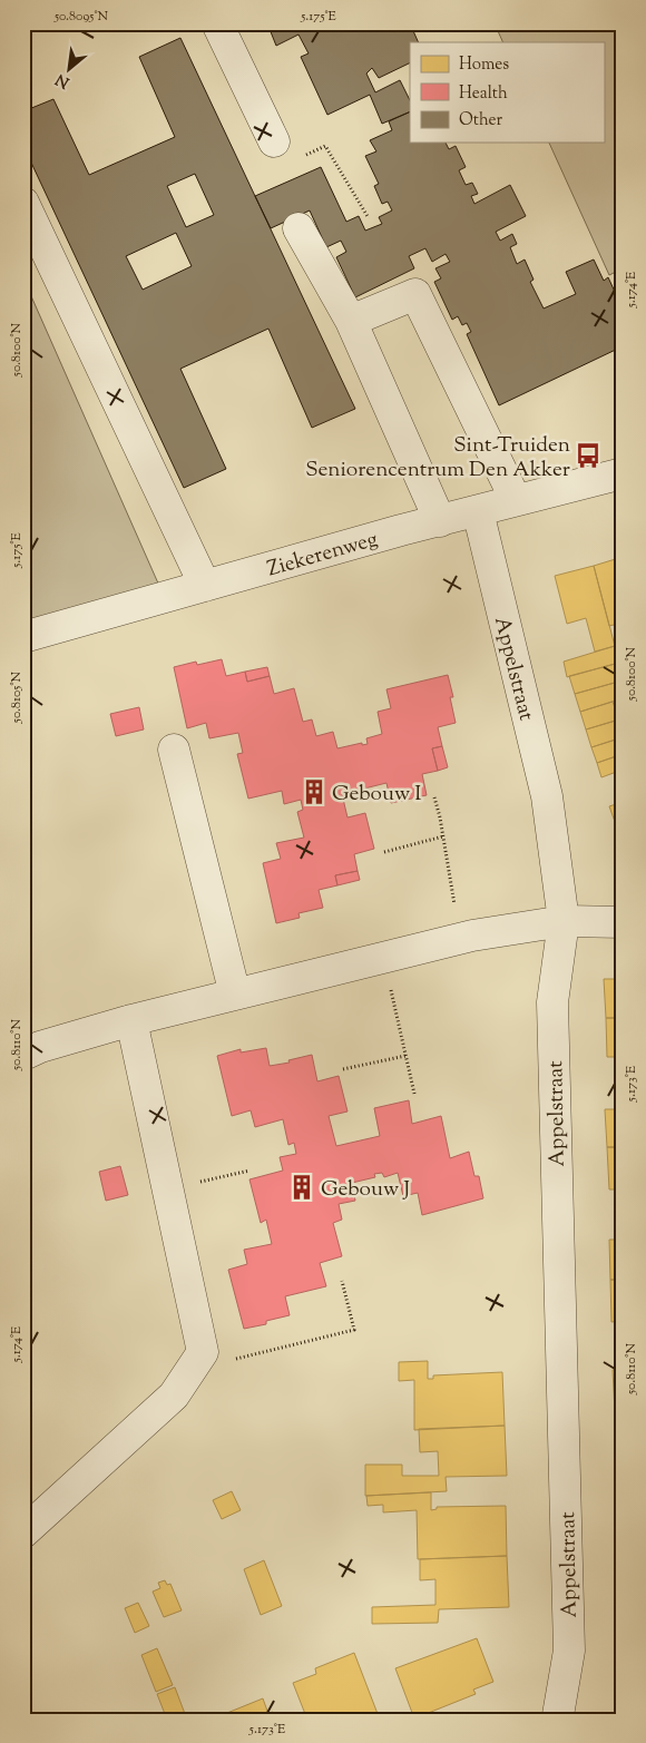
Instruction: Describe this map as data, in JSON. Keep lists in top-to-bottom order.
{
  "streets": {
    "street": ["Ziekerenweg", "Appelstraat"]
  },
  "crossings": [
    ["Ziekerenweg", "Appelstraat"]
  ],
  "places": {
    "bus stop": ["Sint-Truiden Seniorencentrum Den Akker"],
    "building": ["Gebouw I", "Gebouw J"]
  },
  "legend": ["Homes", "Health", "Other"],
  "north": "bottom left",
  "coordinates": [
    "50.8095°N",
    "5.175°E",
    "5.174°E",
    "50.8100°N",
    "50.8105°N",
    "50.8110°N",
    "5.173°E"
  ]
}
